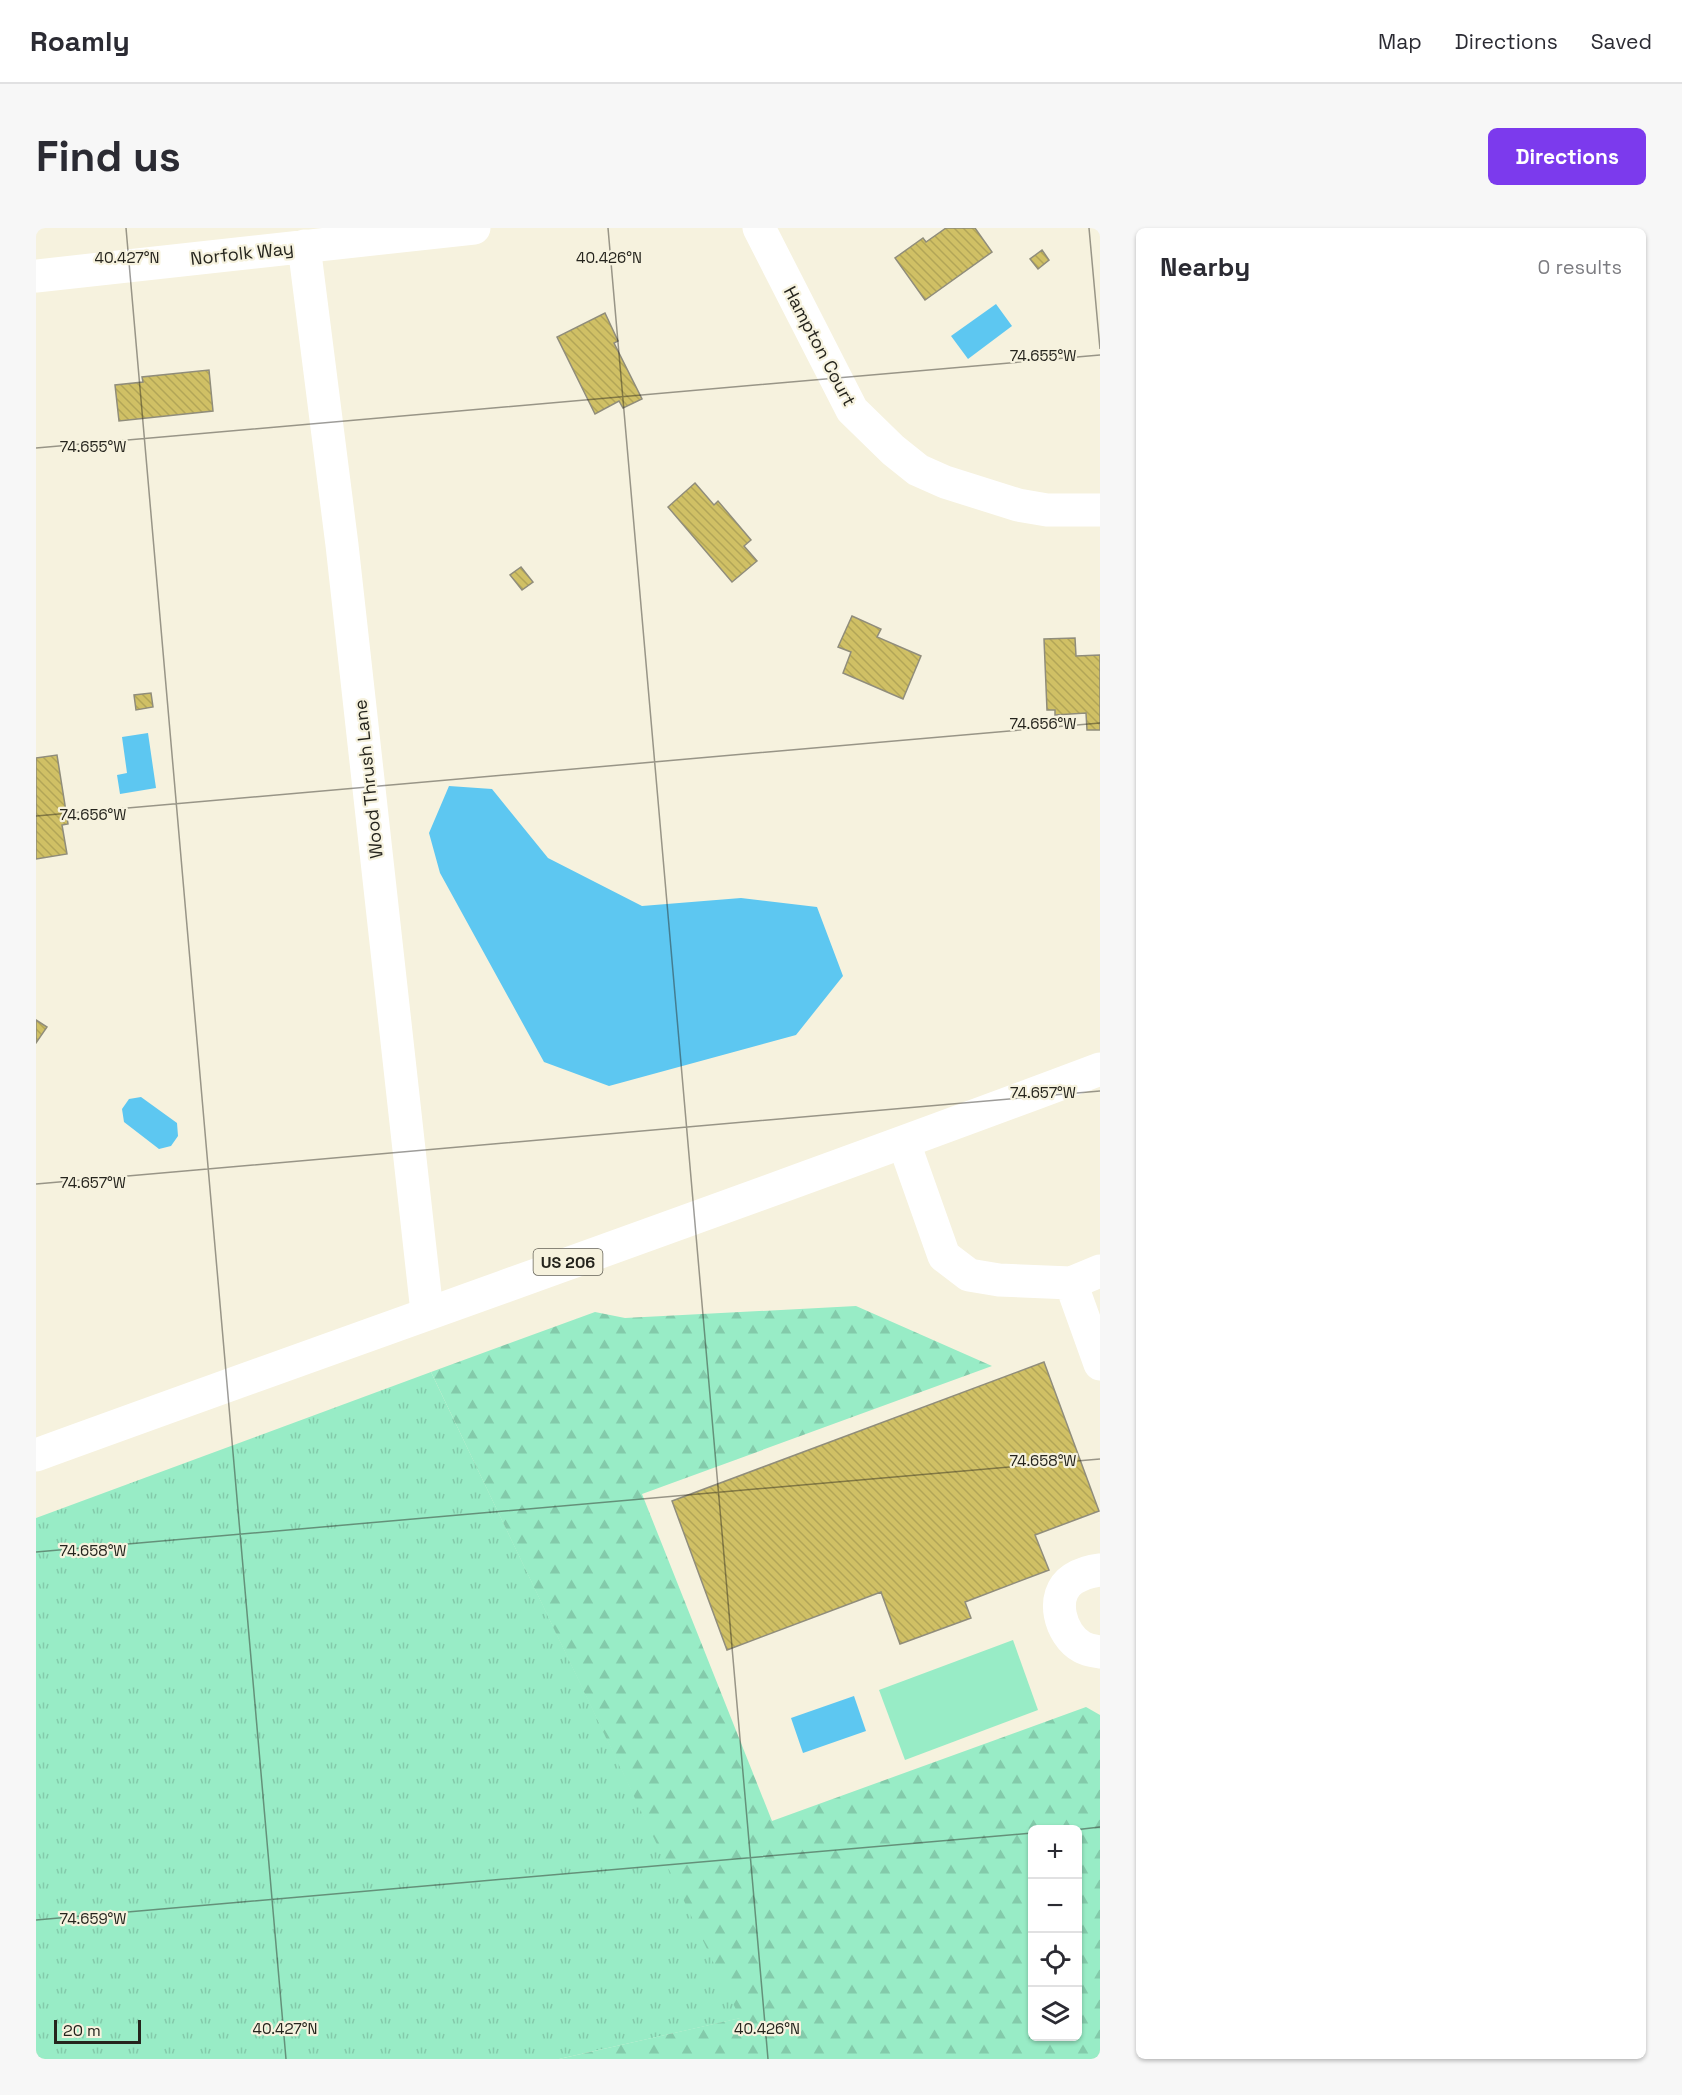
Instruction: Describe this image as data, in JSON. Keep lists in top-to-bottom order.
{
  "streets": {
    "main road": [
      "Norfolk Way",
      "Hampton Court",
      "Wood Thrush Lane",
      "US 206"
    ]
  },
  "crossings": [
    ["Norfolk Way", "Wood Thrush Lane"],
    ["Wood Thrush Lane", "US 206"]
  ],
  "scale_bar": "20 m",
  "page": {
    "header": "Roamly",
    "nav": ["Map", "Directions", "Saved"],
    "buttons": "Directions",
    "title": "Find us",
    "heading": ["Nearby", "0 results"],
    "map_buttons": ["+", "−"],
    "scale": "20 m"
  },
  "coordinates": [
    "40.427°N",
    "40.426°N",
    "74.655°W",
    "74.656°W",
    "74.657°W",
    "74.658°W",
    "74.659°W"
  ]
}
